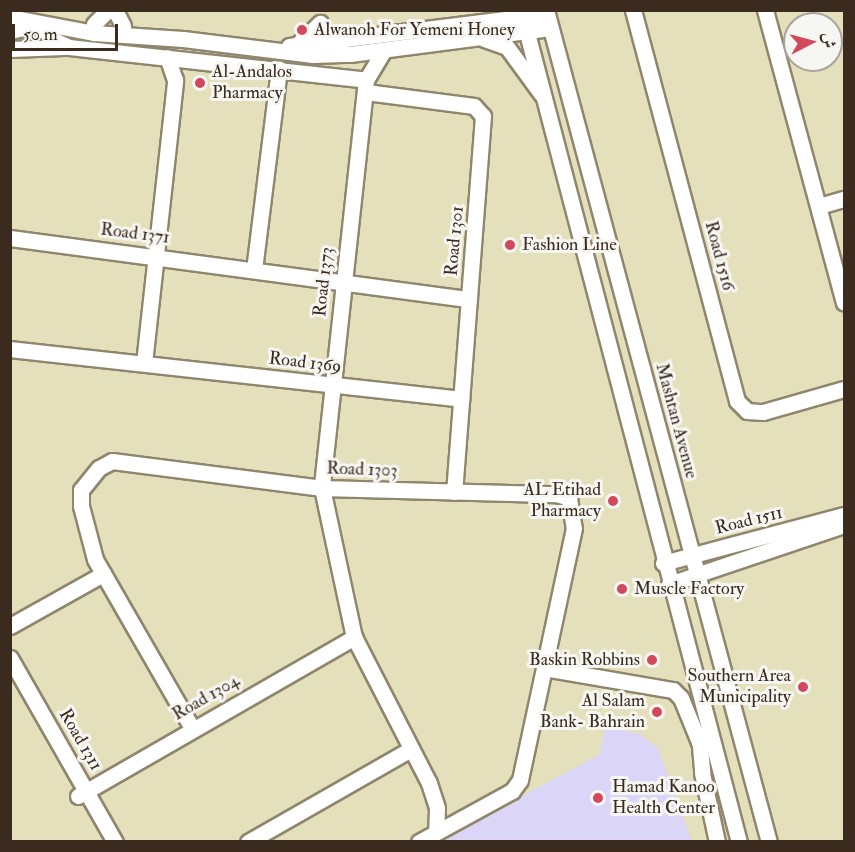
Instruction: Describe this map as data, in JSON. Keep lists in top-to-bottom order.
{
  "streets": {
    "street": [
      "Road 1371",
      "Road 1301",
      "Road 1516",
      "Road 1373",
      "Road 1369",
      "Mashtan Avenue",
      "Road 1303",
      "Road 1511",
      "Road 1304",
      "Road 1311"
    ]
  },
  "crossings": [
    ["Road 1371", "Road 1301"],
    ["Road 1371", "Road 1373"],
    ["Road 1301", "Road 1373"],
    ["Road 1301", "Road 1369"],
    ["Road 1301", "Road 1303"],
    ["Road 1373", "Road 1369"],
    ["Road 1373", "Road 1303"],
    ["Mashtan Avenue", "Road 1511"],
    ["Road 1303", "Road 1304"],
    ["Road 1304", "Road 1311"]
  ],
  "places": [
    "Alwanoh For Yemeni Honey",
    "Al-Andalos Pharmacy",
    "Fashion Line",
    "AL Etihad Pharmacy",
    "Muscle Factory",
    "Baskin Robbins",
    "Southern Area Municipality",
    "Al Salam Bank- Bahrain",
    "Hamad Kanoo Health Center"
  ],
  "scale_bar": "50 m",
  "north": "right"
}
